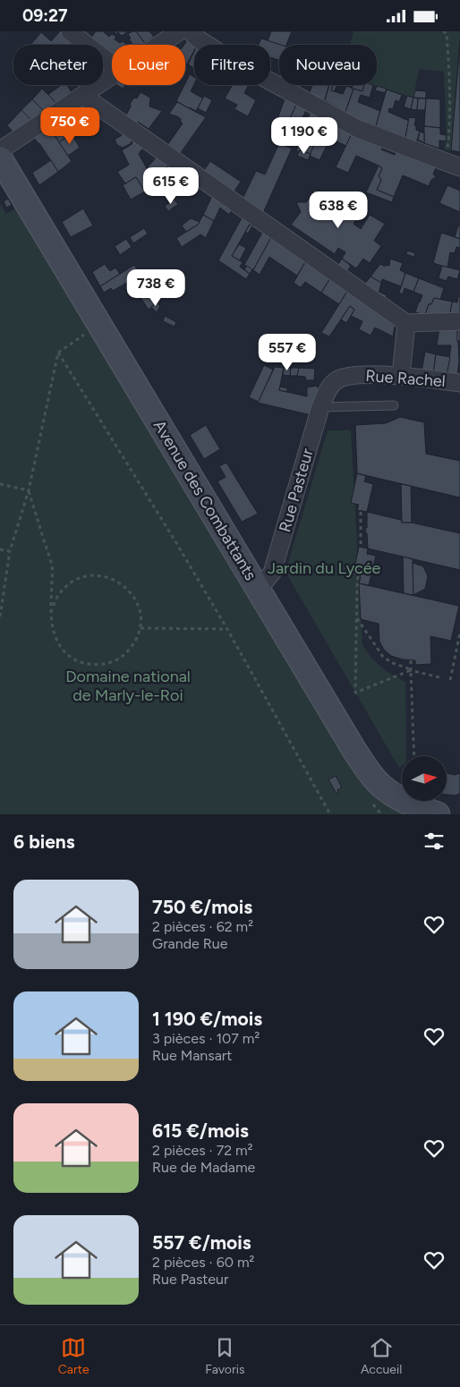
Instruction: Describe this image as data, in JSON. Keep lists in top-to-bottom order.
{
  "streets": {
    "main road": ["Avenue des Combattants"],
    "street": ["Rue Rachel", "Rue Pasteur"]
  },
  "crossings": [
    ["Rue Rachel", "Rue Pasteur"],
    ["Rue Pasteur", "Avenue des Combattants"]
  ],
  "parks": ["Jardin du Lycée", "Domaine national de Marly-le-Roi"],
  "north": "right",
  "page": {
    "status": "09:27",
    "chip": [
      "Acheter",
      "Louer",
      "Filtres",
      "Nouveau"
    ],
    "price": [
      "750 €",
      "1 190 €",
      "615 €",
      "638 €",
      "738 €",
      "557 €"
    ],
    "heading": "6 biens",
    "list": [
      {
        "name": "750 €/mois",
        "note": "2 pièces · 62 m² · Grande Rue"
      },
      {
        "name": "1 190 €/mois",
        "note": "3 pièces · 107 m² · Rue Mansart"
      },
      {
        "name": "615 €/mois",
        "note": "2 pièces · 72 m² · Rue de Madame"
      },
      {
        "name": "557 €/mois",
        "note": "2 pièces · 60 m² · Rue Pasteur"
      }
    ],
    "tabs": ["Carte", "Favoris", "Accueil"]
  }
}
